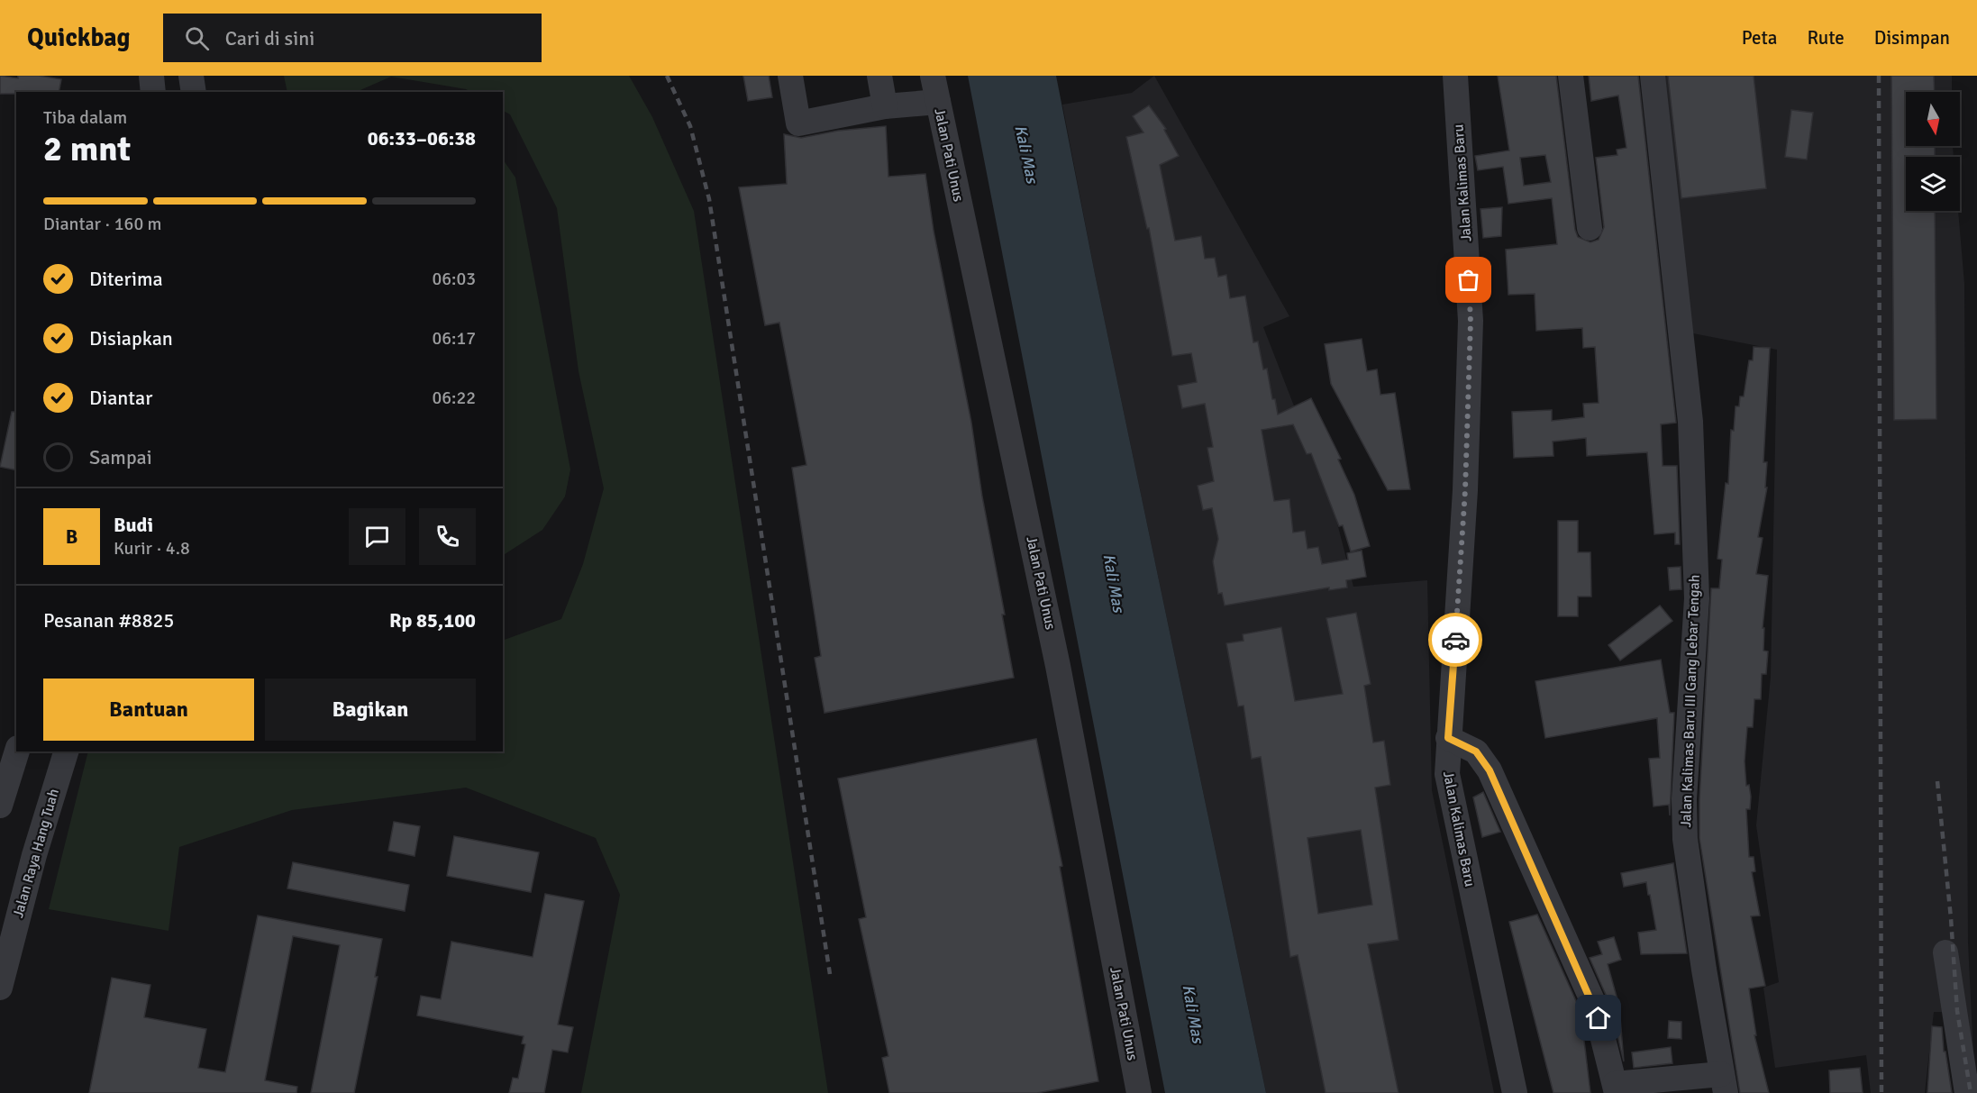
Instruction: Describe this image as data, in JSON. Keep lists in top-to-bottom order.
{
  "streets": {
    "street": [
      "Jalan Pati Unus",
      "Jalan Kalimas Baru",
      "Jalan Kalimas Baru III Gang Lebar Tengah",
      "Jalan Raya Hang Tuah"
    ]
  },
  "water": ["Kali Mas"],
  "north": "bottom",
  "page": {
    "header": "Quickbag",
    "search": "Cari di sini",
    "nav": ["Peta", "Rute", "Disimpan"],
    "heading": ["2 mnt", "Tiba dalam", "06:33–06:38"],
    "panel": [
      "Budi",
      "Kurir · 4.8",
      "Pesanan #8825",
      "Rp 85,100"
    ],
    "bar": "Diantar · 160 m",
    "list": [
      ["Diterima", "06:03"],
      ["Disiapkan", "06:17"],
      ["Diantar", "06:22"],
      "Sampai"
    ],
    "round": "B",
    "buttons": ["Bantuan", "Bagikan"]
  }
}
